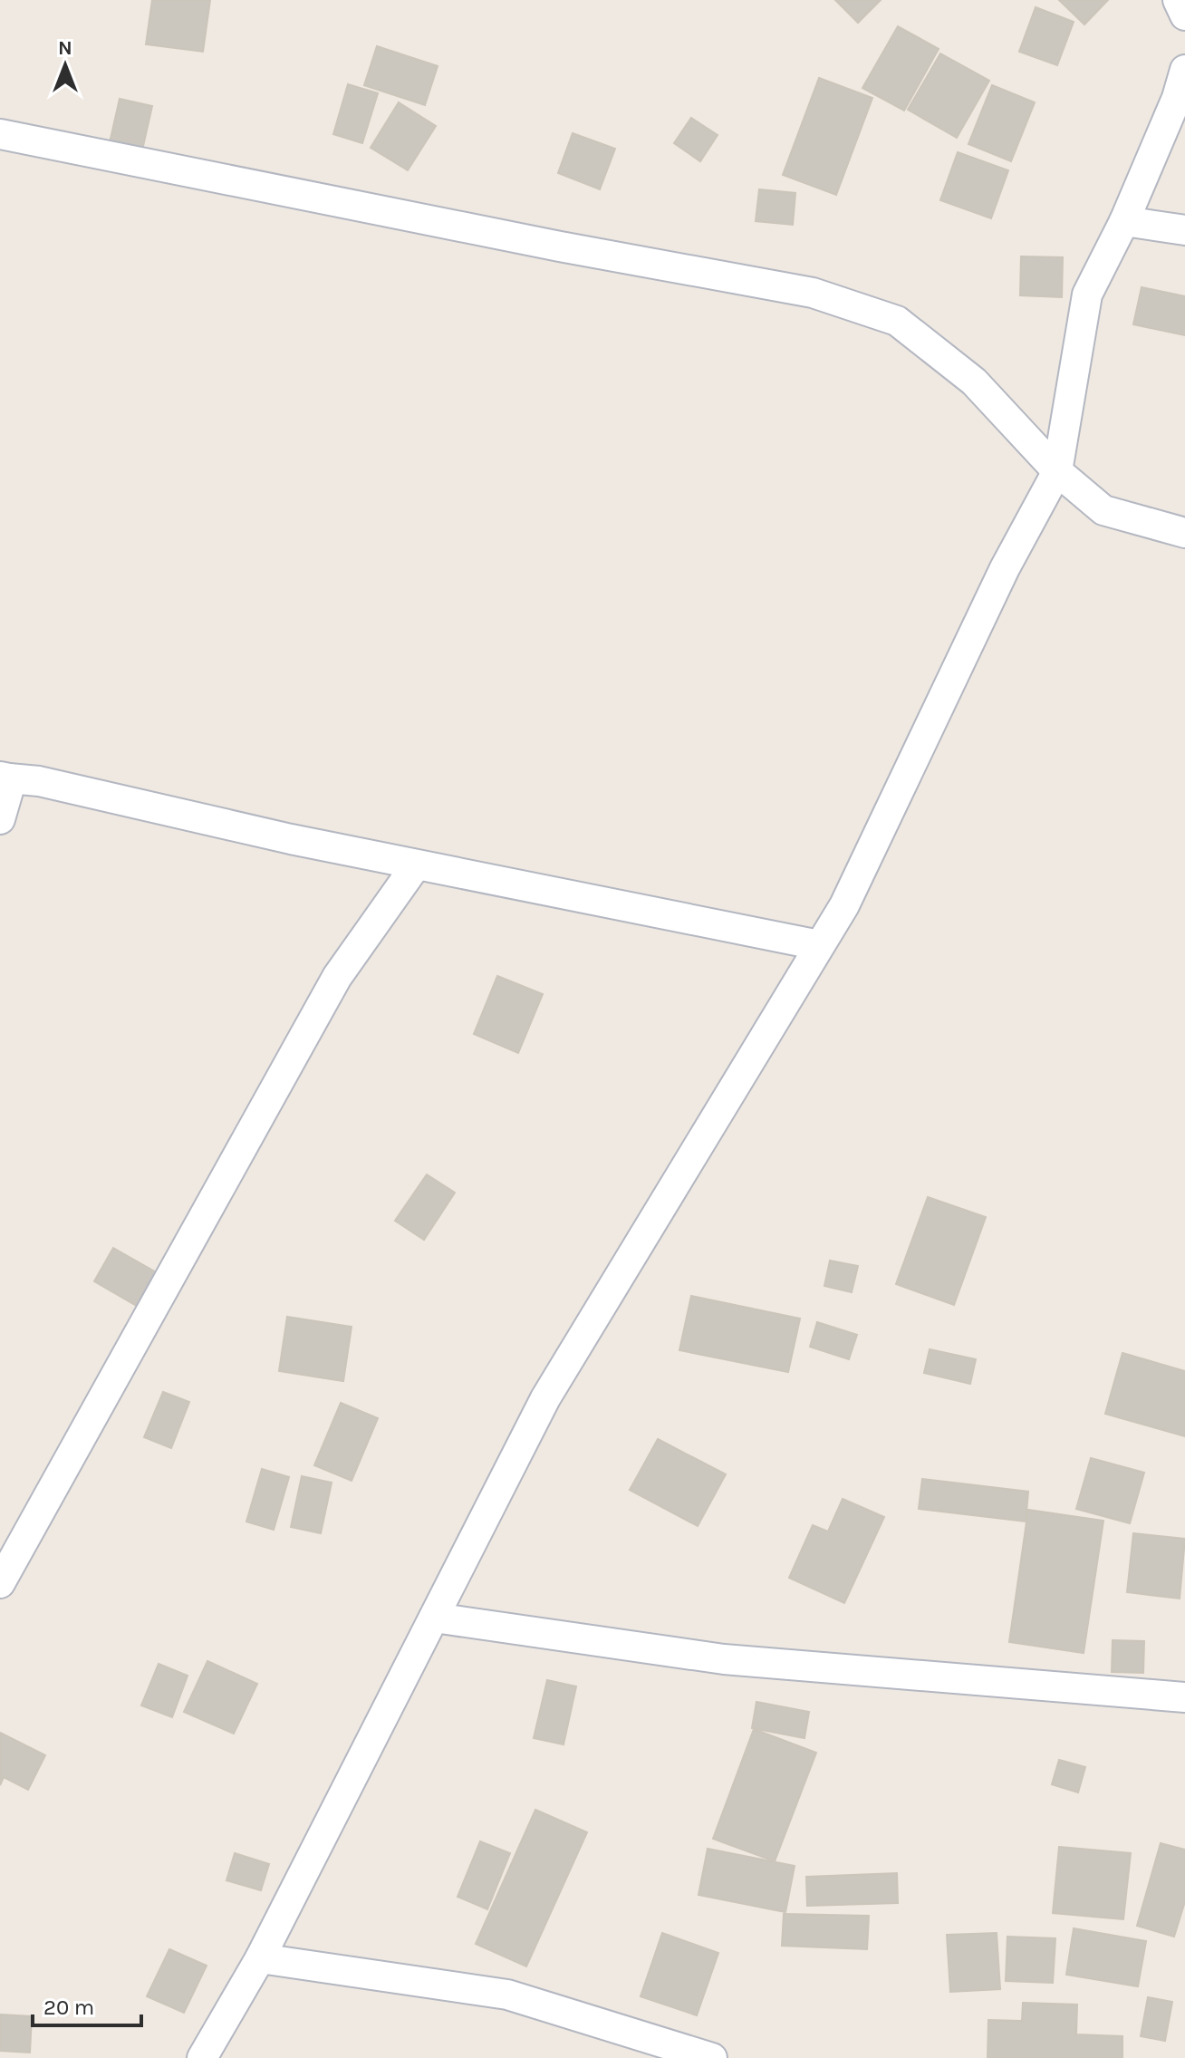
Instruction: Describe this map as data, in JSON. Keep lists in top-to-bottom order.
{
  "scale_bar": "20 m",
  "north": "top"
}
